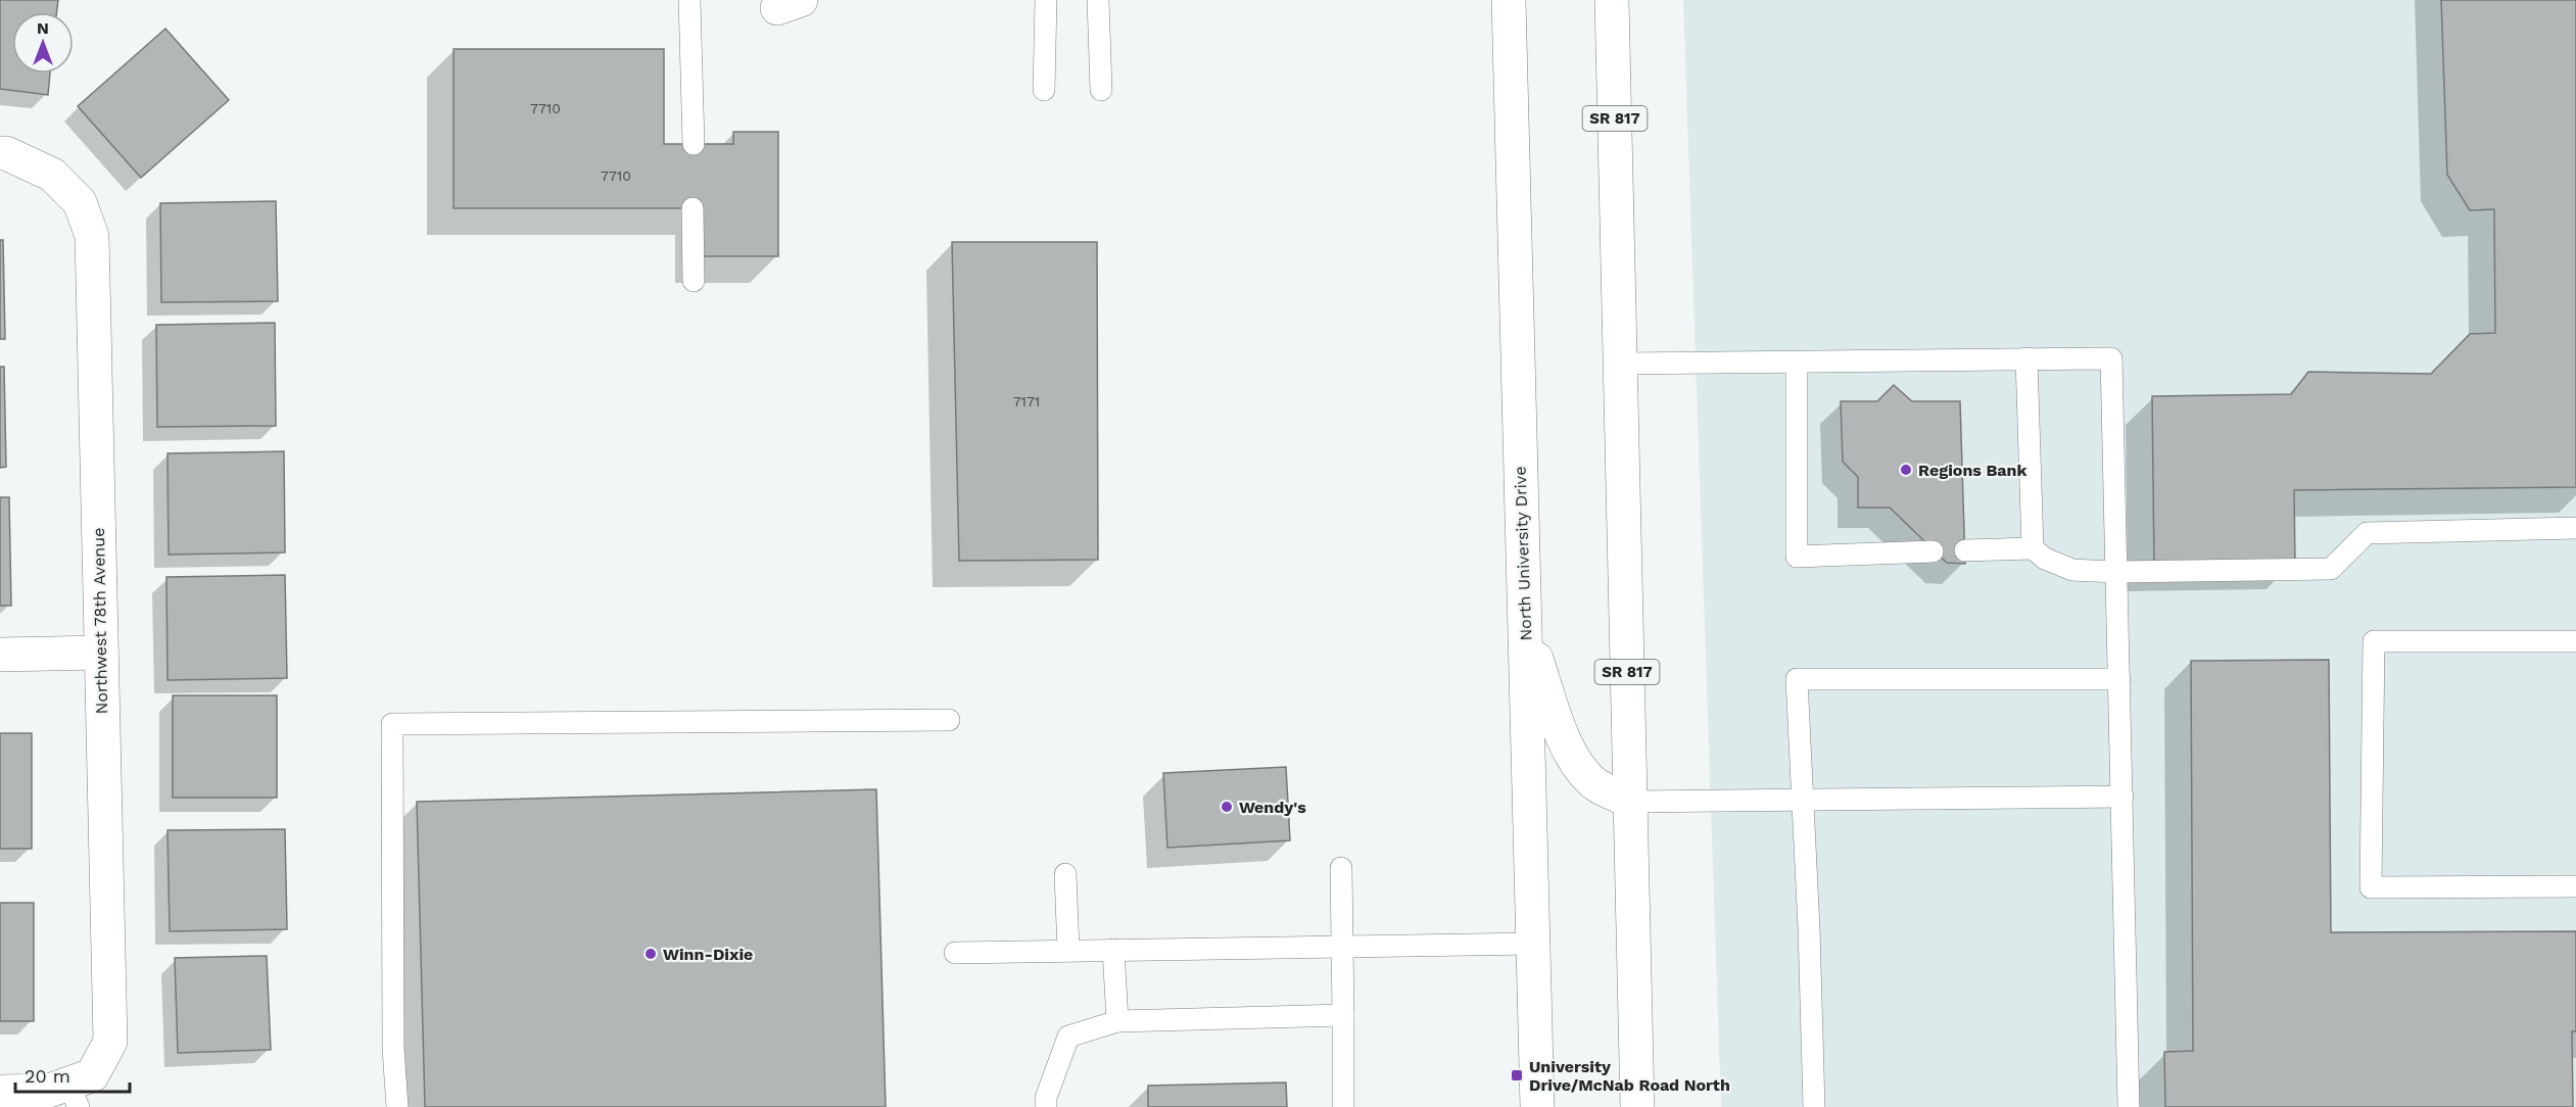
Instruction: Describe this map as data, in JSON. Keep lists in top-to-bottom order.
{
  "streets": {
    "main road": ["SR 817", "North University Drive", "Northwest 78th Avenue"]
  },
  "places": {
    "other": ["Regions Bank", "Wendy's", "Winn-Dixie"],
    "transit": ["University Drive/McNab Road North"]
  },
  "house_numbers": ["7710", "7710", "7171"],
  "scale_bar": "20 m",
  "north": "top"
}
